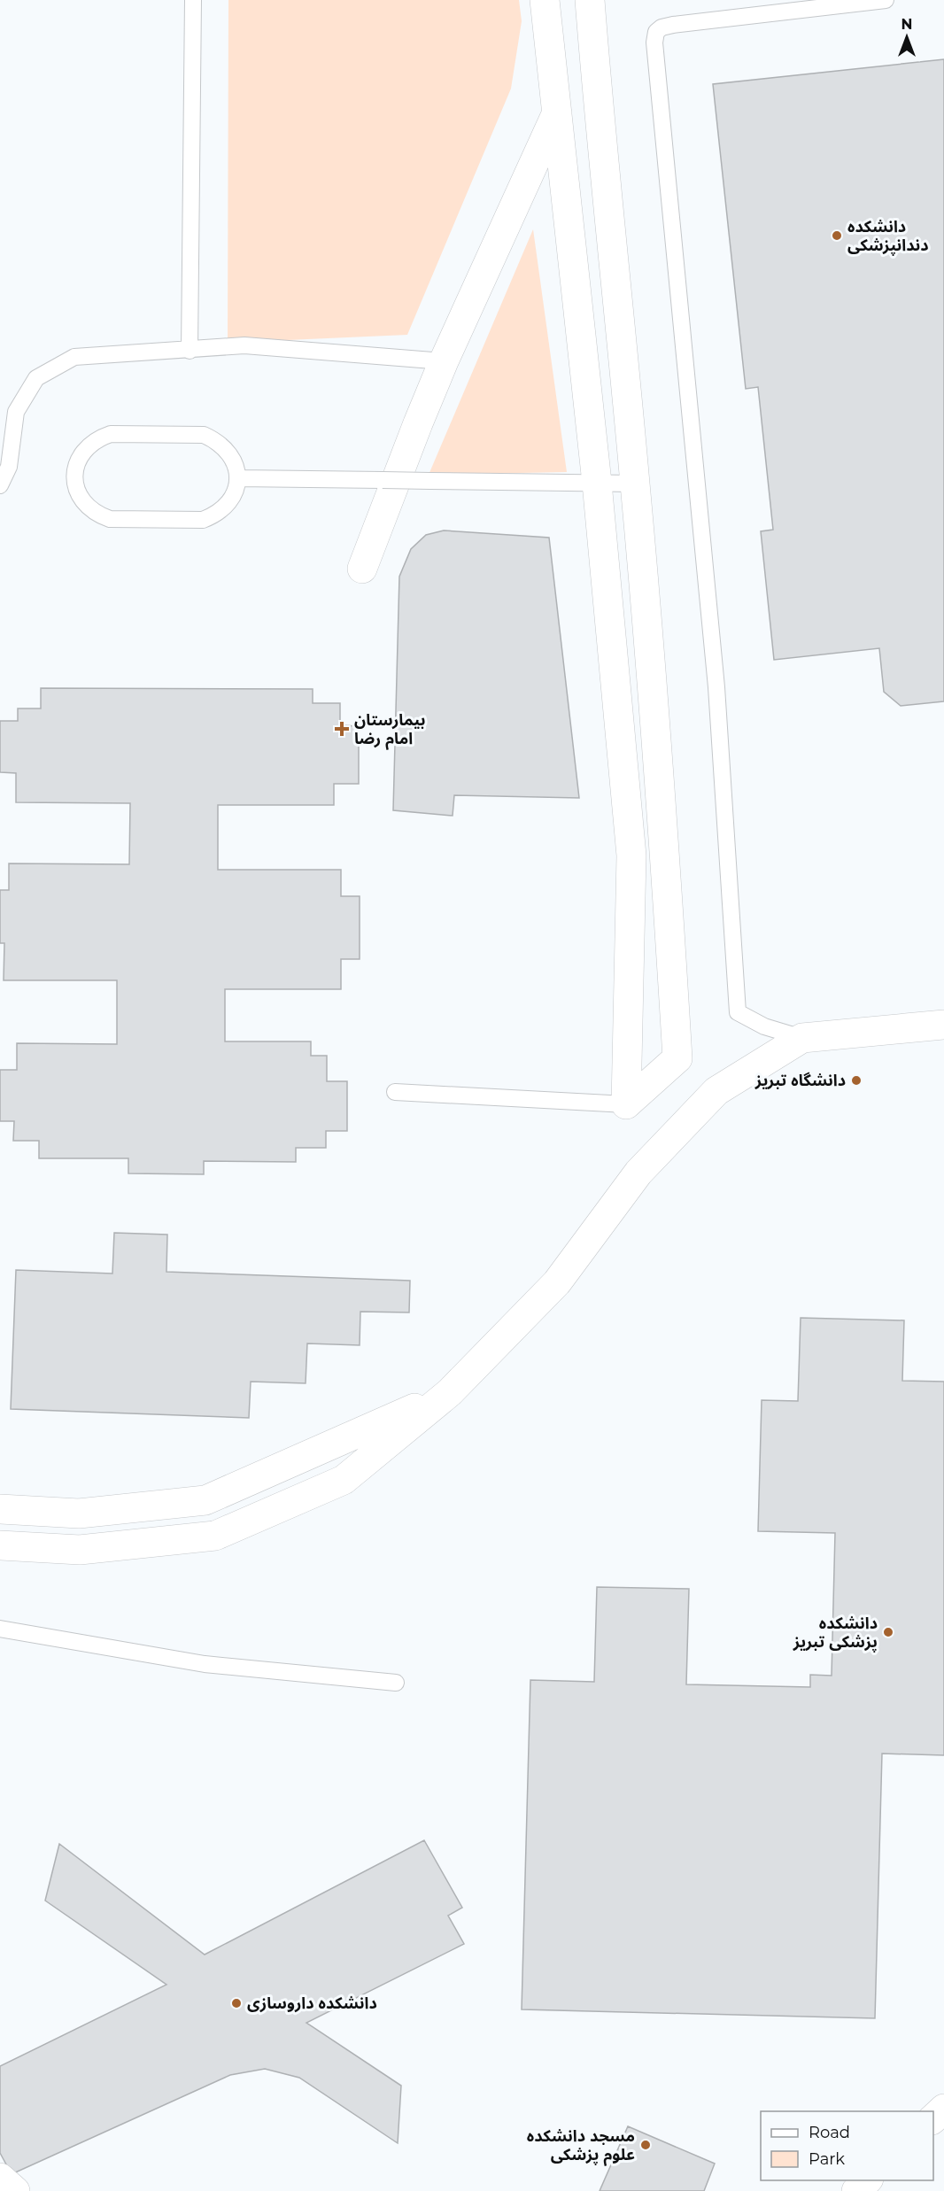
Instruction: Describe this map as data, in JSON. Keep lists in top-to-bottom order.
{
  "places": {
    "other": [
      "دانشکده دندانپزشکی",
      "دانشگاه تبریز",
      "دانشکده پزشکی تبریز",
      "دانشکده داروسازی",
      "مسجد دانشکده علوم پزشکی"
    ],
    "health": ["بیمارستان امام رضا"]
  },
  "legend": ["Road", "Park"],
  "north": "top"
}
